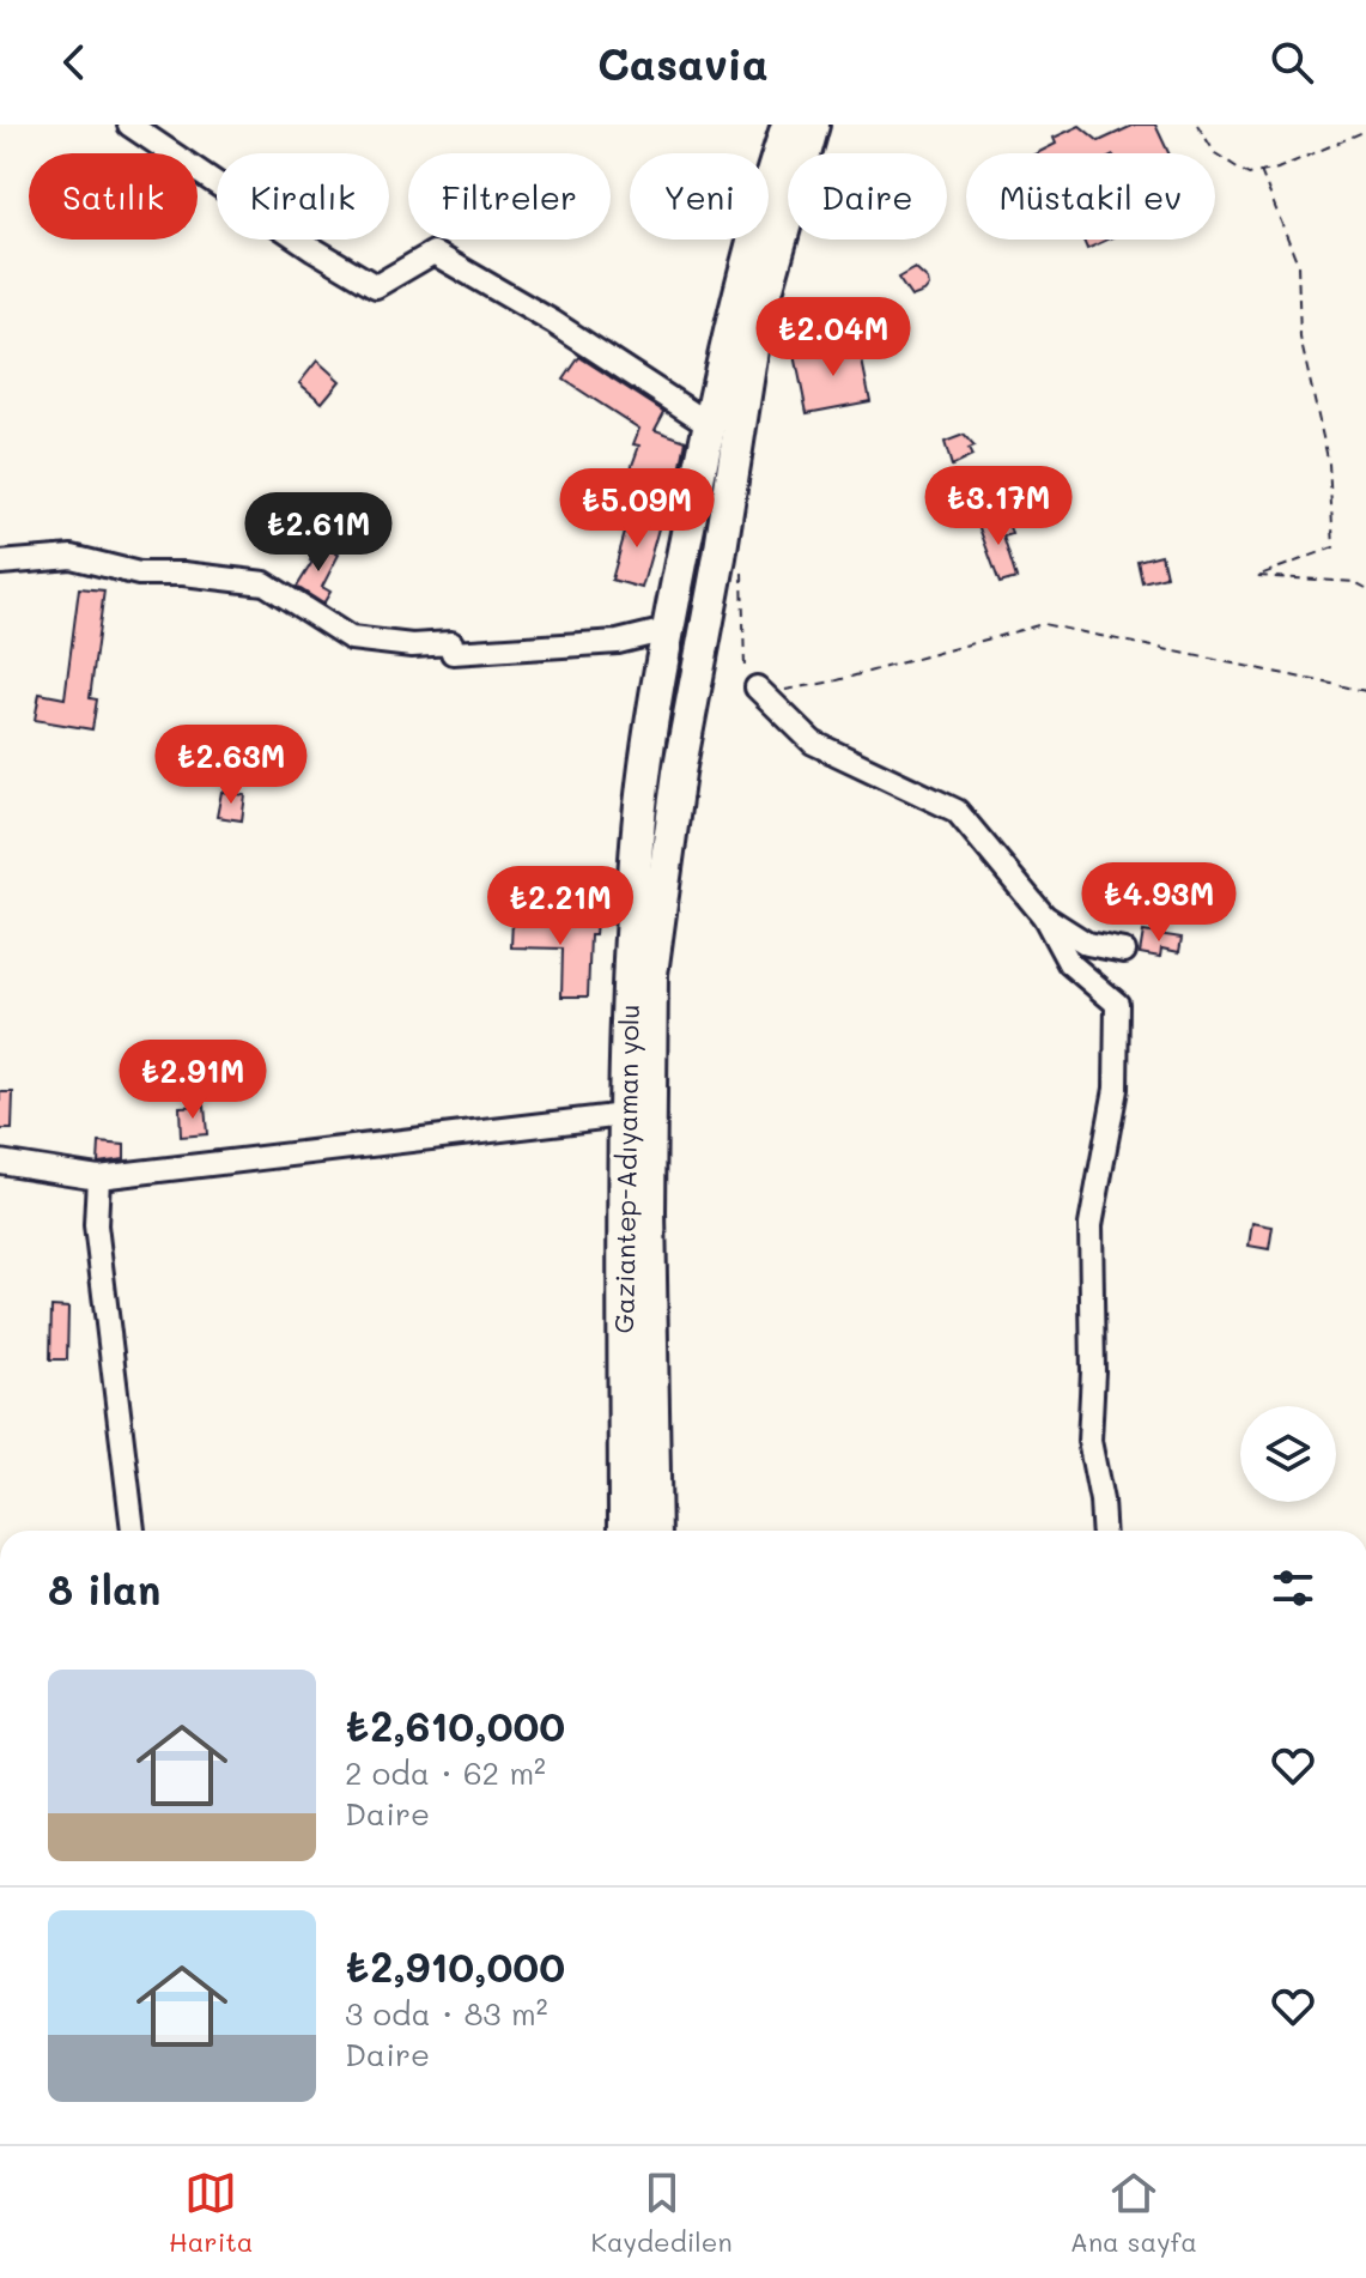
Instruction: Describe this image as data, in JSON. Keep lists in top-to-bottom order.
{
  "streets": {
    "highway": ["Gaziantep-Adıyaman yolu"]
  },
  "page": {
    "header": "Casavia",
    "chip": [
      "Satılık",
      "Kiralık",
      "Filtreler",
      "Yeni",
      "Daire",
      "Müstakil ev"
    ],
    "price": [
      "₺2.04M",
      "₺3.17M",
      "₺5.09M",
      "₺2.61M",
      "₺2.63M",
      "₺4.93M",
      "₺2.21M",
      "₺2.91M"
    ],
    "heading": "8 ilan",
    "list": [
      {
        "name": "₺2,610,000",
        "note": "2 oda · 62 m² · Daire"
      },
      {
        "name": "₺2,910,000",
        "note": "3 oda · 83 m² · Daire"
      }
    ],
    "tabs": ["Harita", "Kaydedilen", "Ana sayfa"]
  }
}
